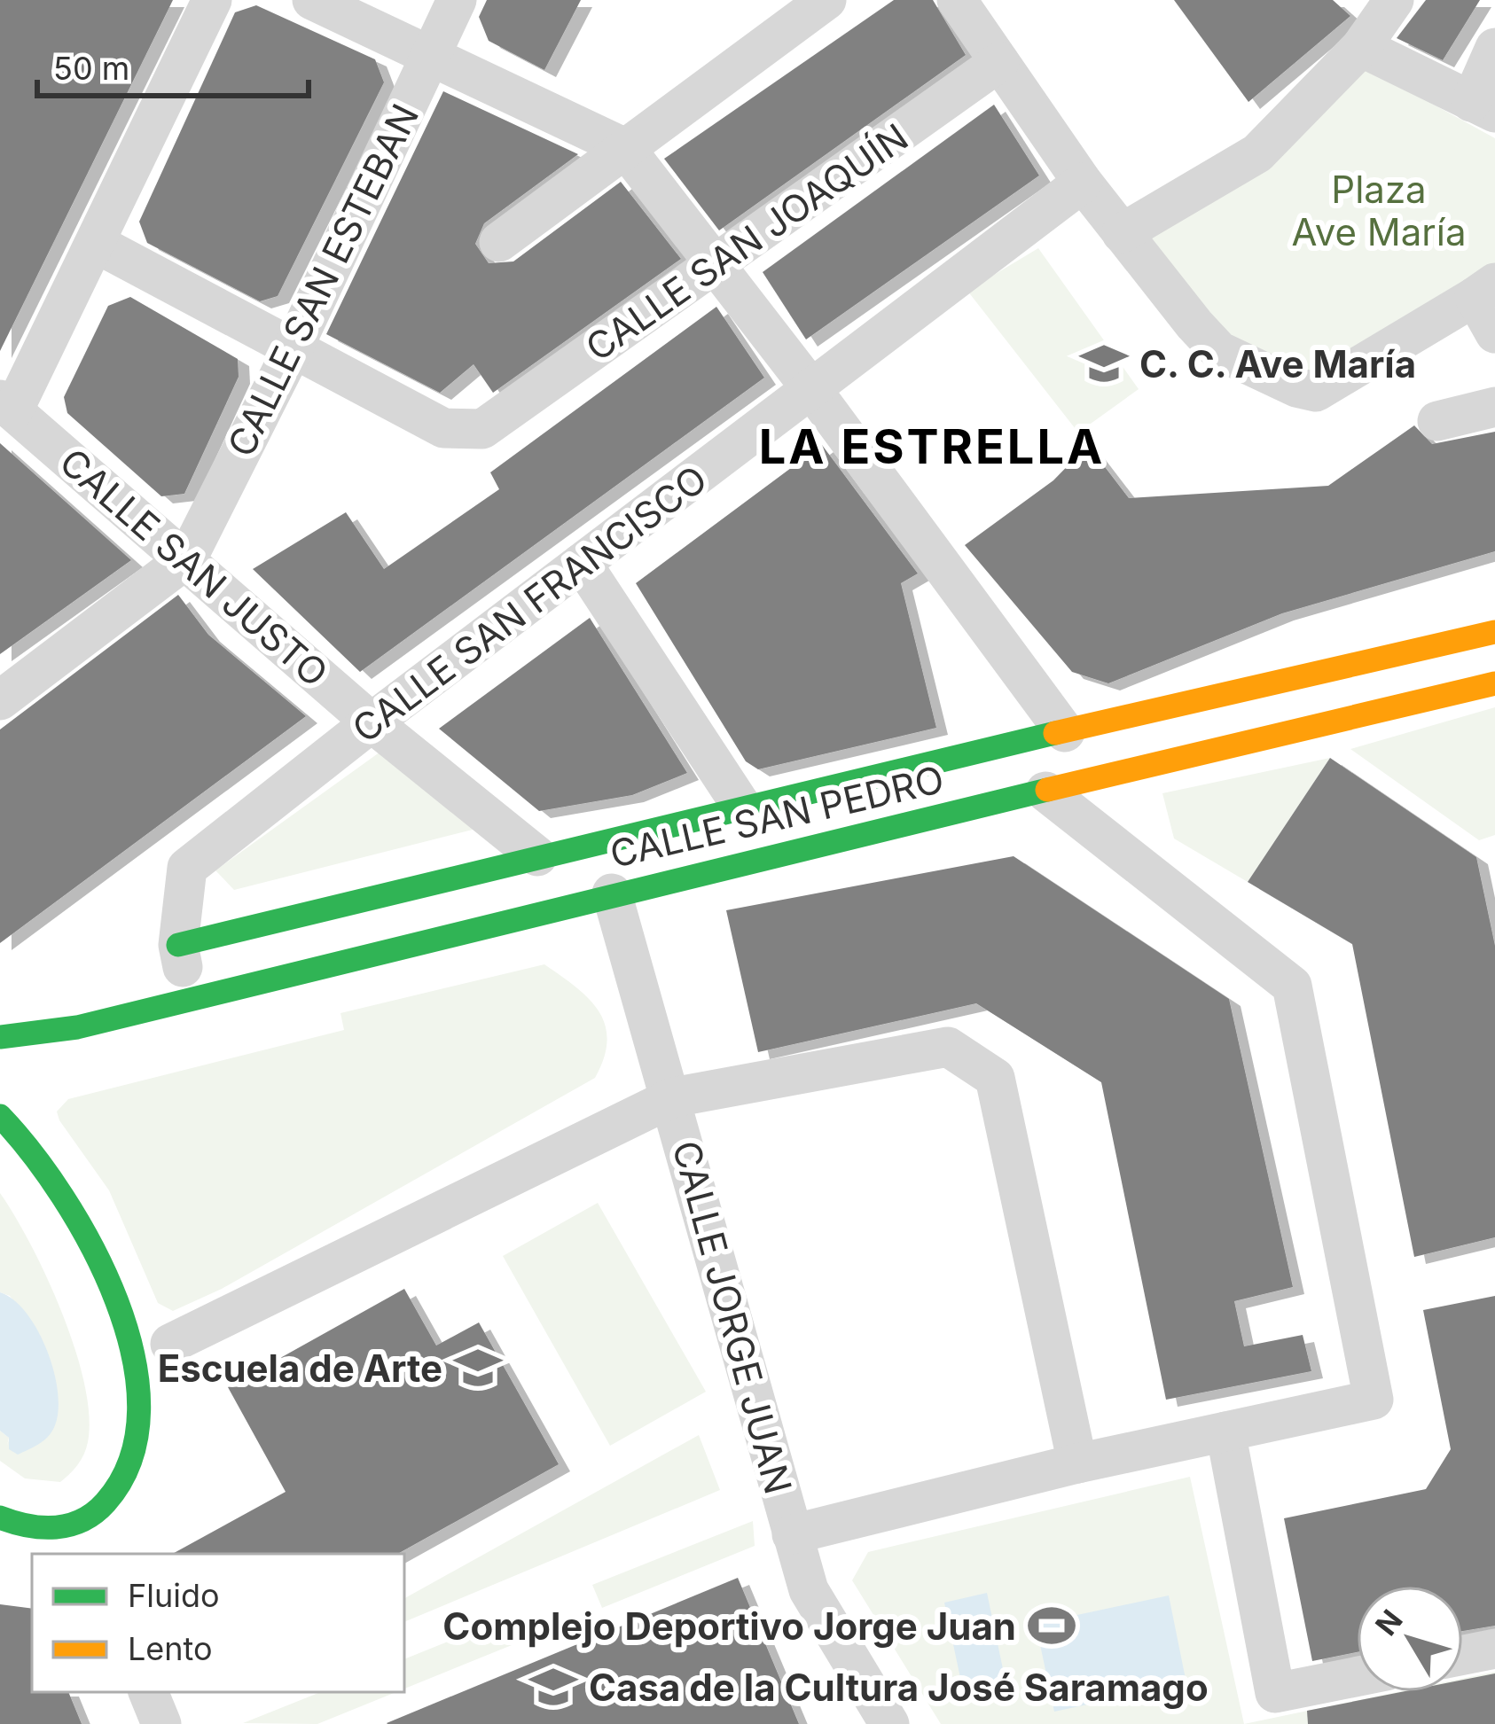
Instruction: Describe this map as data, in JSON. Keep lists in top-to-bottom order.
{
  "streets": {
    "main road": ["CALLE SAN PEDRO"],
    "street": [
      "CALLE SAN JOAQUÍN",
      "CALLE SAN ESTEBAN",
      "CALLE SAN JUSTO",
      "CALLE SAN FRANCISCO",
      "CALLE JORGE JUAN"
    ]
  },
  "crossings": [
    ["CALLE SAN JOAQUÍN", "CALLE SAN ESTEBAN"],
    ["CALLE SAN ESTEBAN", "CALLE SAN JUSTO"],
    ["CALLE SAN JUSTO", "CALLE SAN FRANCISCO"],
    ["CALLE SAN JUSTO", "CALLE SAN PEDRO"],
    ["CALLE SAN FRANCISCO", "CALLE SAN PEDRO"],
    ["CALLE SAN PEDRO", "CALLE JORGE JUAN"]
  ],
  "districts": ["LA ESTRELLA"],
  "parks": ["Plaza Ave María"],
  "places": {
    "school or university": ["C. C. Ave María", "Escuela de Arte", "Casa de la Cultura José Saramago"],
    "sports": ["Complejo Deportivo Jorge Juan"]
  },
  "legend": ["Fluido", "Lento"],
  "scale_bar": "50 m",
  "north": "top left"
}
